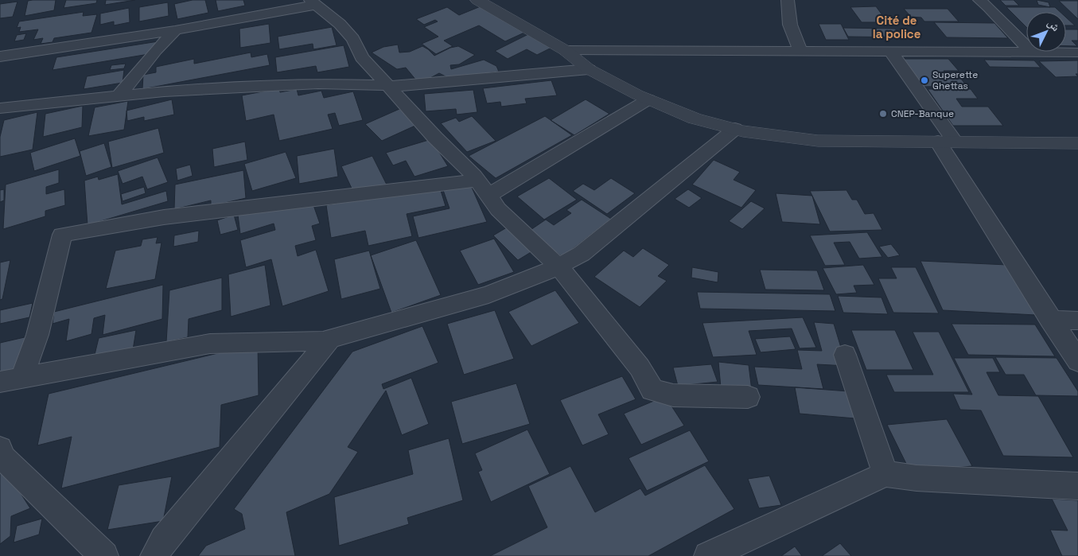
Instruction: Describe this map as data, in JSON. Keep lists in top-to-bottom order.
{
  "districts": ["Cité de la police"],
  "places": ["Superette Ghettas", "CNEP-Banque"],
  "north": "top right"
}
